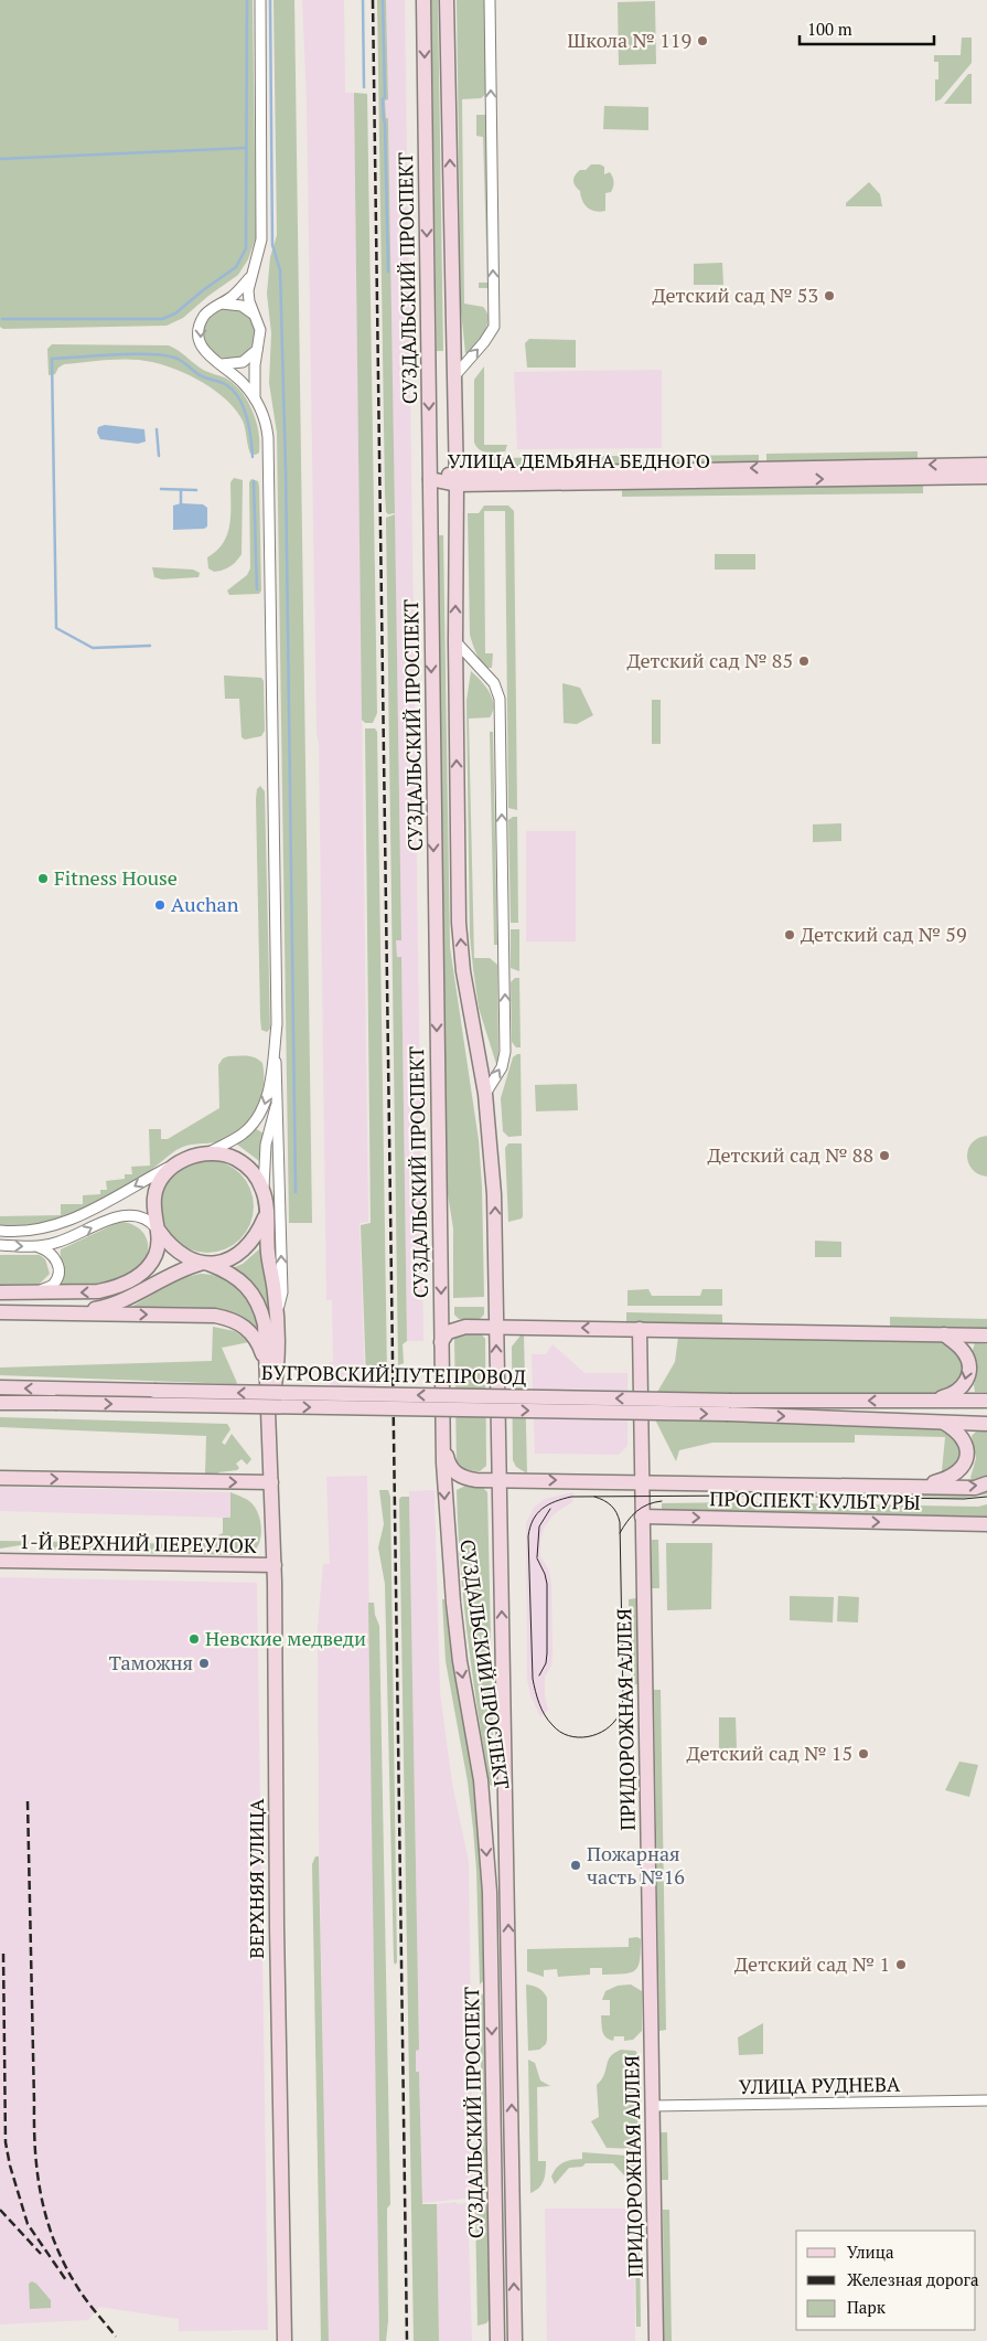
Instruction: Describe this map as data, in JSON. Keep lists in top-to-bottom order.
{
  "streets": {
    "main road": [
      "СУЗДАЛЬСКИЙ ПРОСПЕКТ",
      "УЛИЦА ДЕМЬЯНА БЕДНОГО",
      "БУГРОВСКИЙ ПУТЕПРОВОД",
      "ПРОСПЕКТ КУЛЬТУРЫ",
      "1-Й ВЕРХНИЙ ПЕРЕУЛОК",
      "ПРИДОРОЖНАЯ АЛЛЕЯ",
      "ВЕРХНЯЯ УЛИЦА"
    ],
    "street": ["УЛИЦА РУДНЕВА"]
  },
  "crossings": [
    ["СУЗДАЛЬСКИЙ ПРОСПЕКТ", "УЛИЦА ДЕМЬЯНА БЕДНОГО"],
    ["ПРОСПЕКТ КУЛЬТУРЫ", "ПРИДОРОЖНАЯ АЛЛЕЯ"],
    ["1-Й ВЕРХНИЙ ПЕРЕУЛОК", "ВЕРХНЯЯ УЛИЦА"],
    ["ПРИДОРОЖНАЯ АЛЛЕЯ", "УЛИЦА РУДНЕВА"]
  ],
  "places": [
    "Школа № 119",
    "Детский сад № 53",
    "Детский сад № 85",
    "Fitness House",
    "Auchan",
    "Детский сад № 59",
    "Детский сад № 88",
    "Невские медведи",
    "Таможня",
    "Детский сад № 15",
    "Пожарная часть №16",
    "Детский сад № 1"
  ],
  "legend": ["Улица", "Железная дорога", "Парк"],
  "scale_bar": "100 m"
}
